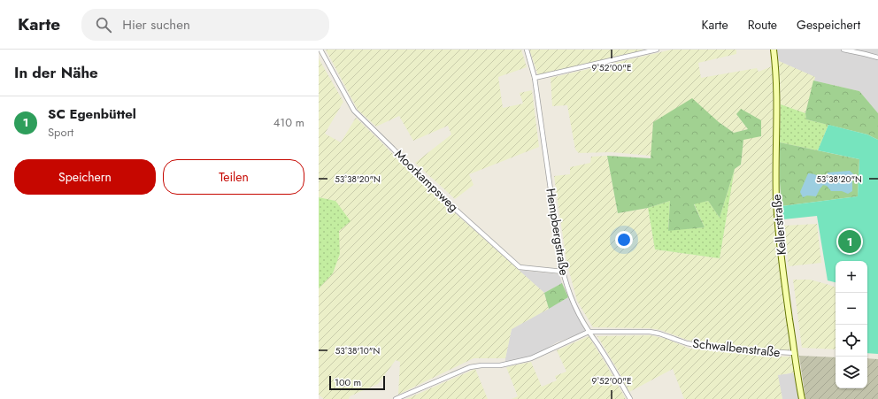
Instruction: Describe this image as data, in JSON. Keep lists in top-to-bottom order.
{
  "streets": {
    "main road": ["Kellerstraße"],
    "street": ["Moorkampsweg", "Hempbergstraße", "Schwalbenstraße"]
  },
  "crossings": [
    ["Moorkampsweg", "Hempbergstraße"],
    ["Kellerstraße", "Schwalbenstraße"],
    ["Hempbergstraße", "Schwalbenstraße"]
  ],
  "scale_bar": "100 m",
  "page": {
    "header": "Karte",
    "search": "Hier suchen",
    "nav": ["Karte", "Route", "Gespeichert"],
    "heading": "In der Nähe",
    "list": [
      {
        "mark": "1",
        "name": "SC Egenbüttel",
        "note": "Sport",
        "value": "410 m"
      }
    ],
    "buttons": ["Speichern", "Teilen"],
    "pins": "1",
    "map_buttons": ["+", "−"],
    "scale": "100 m"
  },
  "coordinates": ["9°52'00\"E", "53°38'20\"N", "53°38'10\"N"]
}
